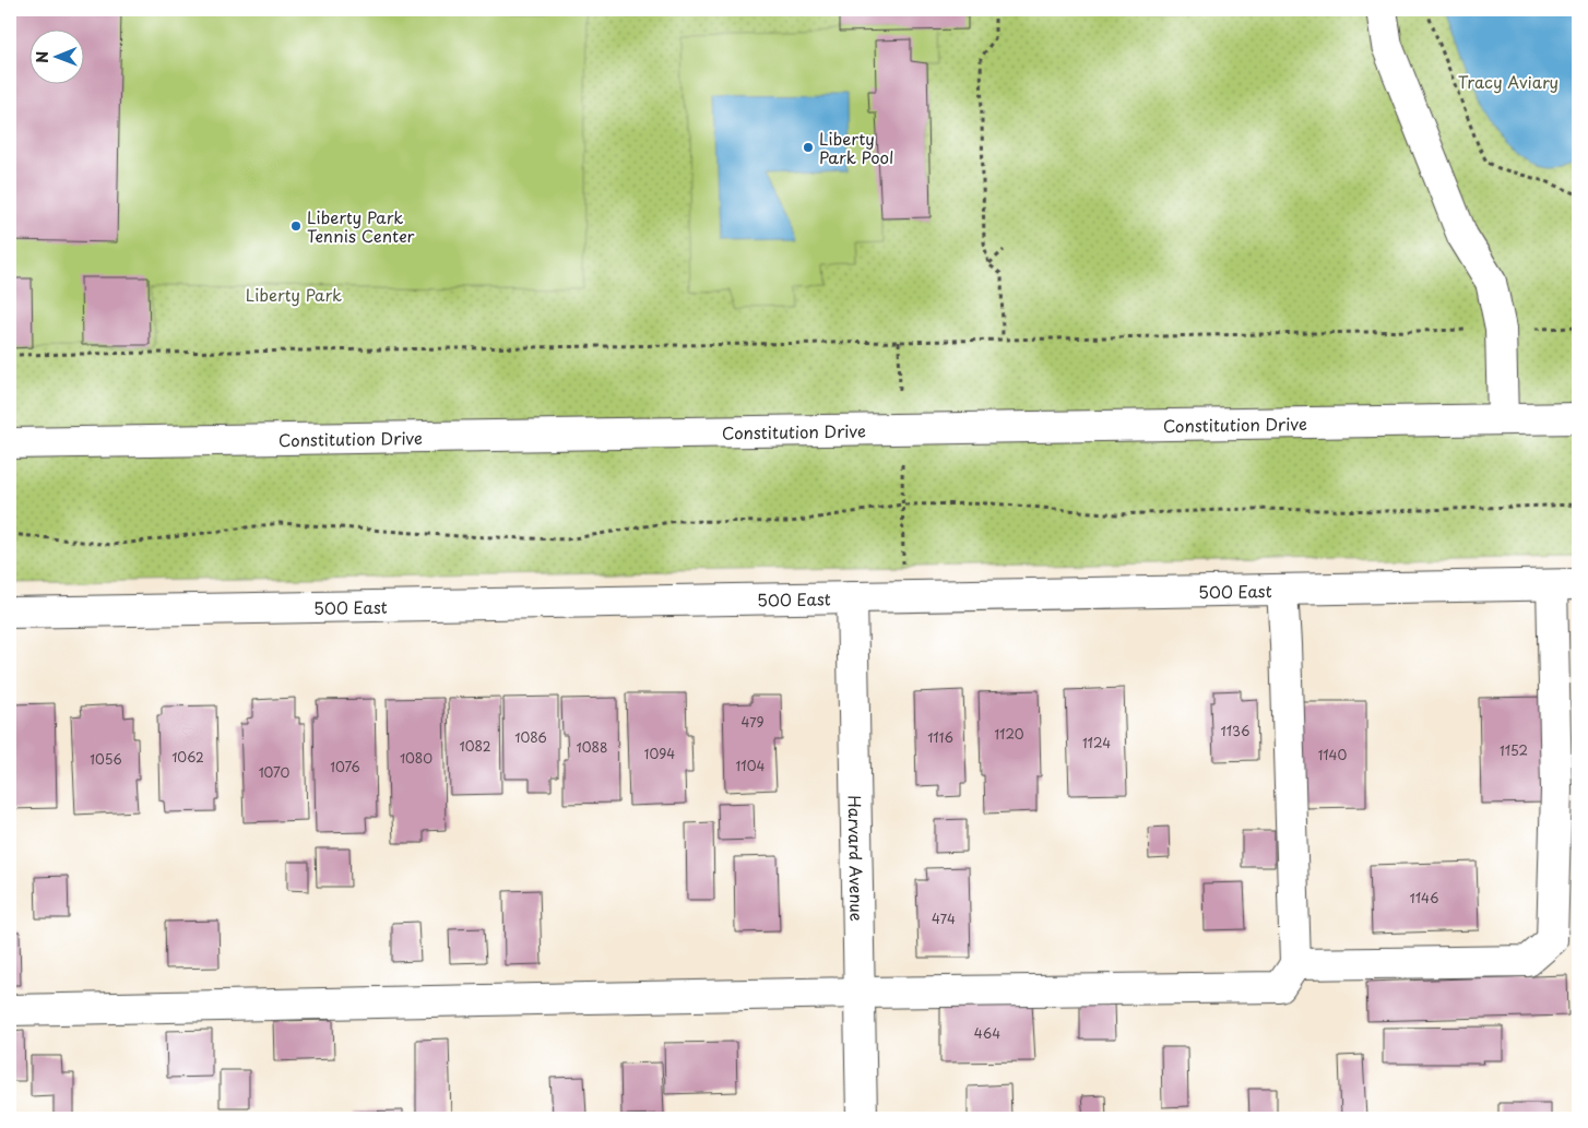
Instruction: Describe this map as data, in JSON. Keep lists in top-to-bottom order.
{
  "streets": {
    "street": ["Constitution Drive", "500 East", "Harvard Avenue"]
  },
  "crossings": [
    ["500 East", "Harvard Avenue"]
  ],
  "parks": ["Tracy Aviary", "Liberty Park"],
  "places": ["Liberty Park Pool", "Liberty Park Tennis Center"],
  "house_numbers": [
    "479",
    "1136",
    "1120",
    "1086",
    "1116",
    "1124",
    "1082",
    "1088",
    "1152",
    "1094",
    "1140",
    "1062",
    "1080",
    "1056",
    "1104",
    "1076",
    "1070",
    "1146",
    "474",
    "464"
  ],
  "north": "left"
}
